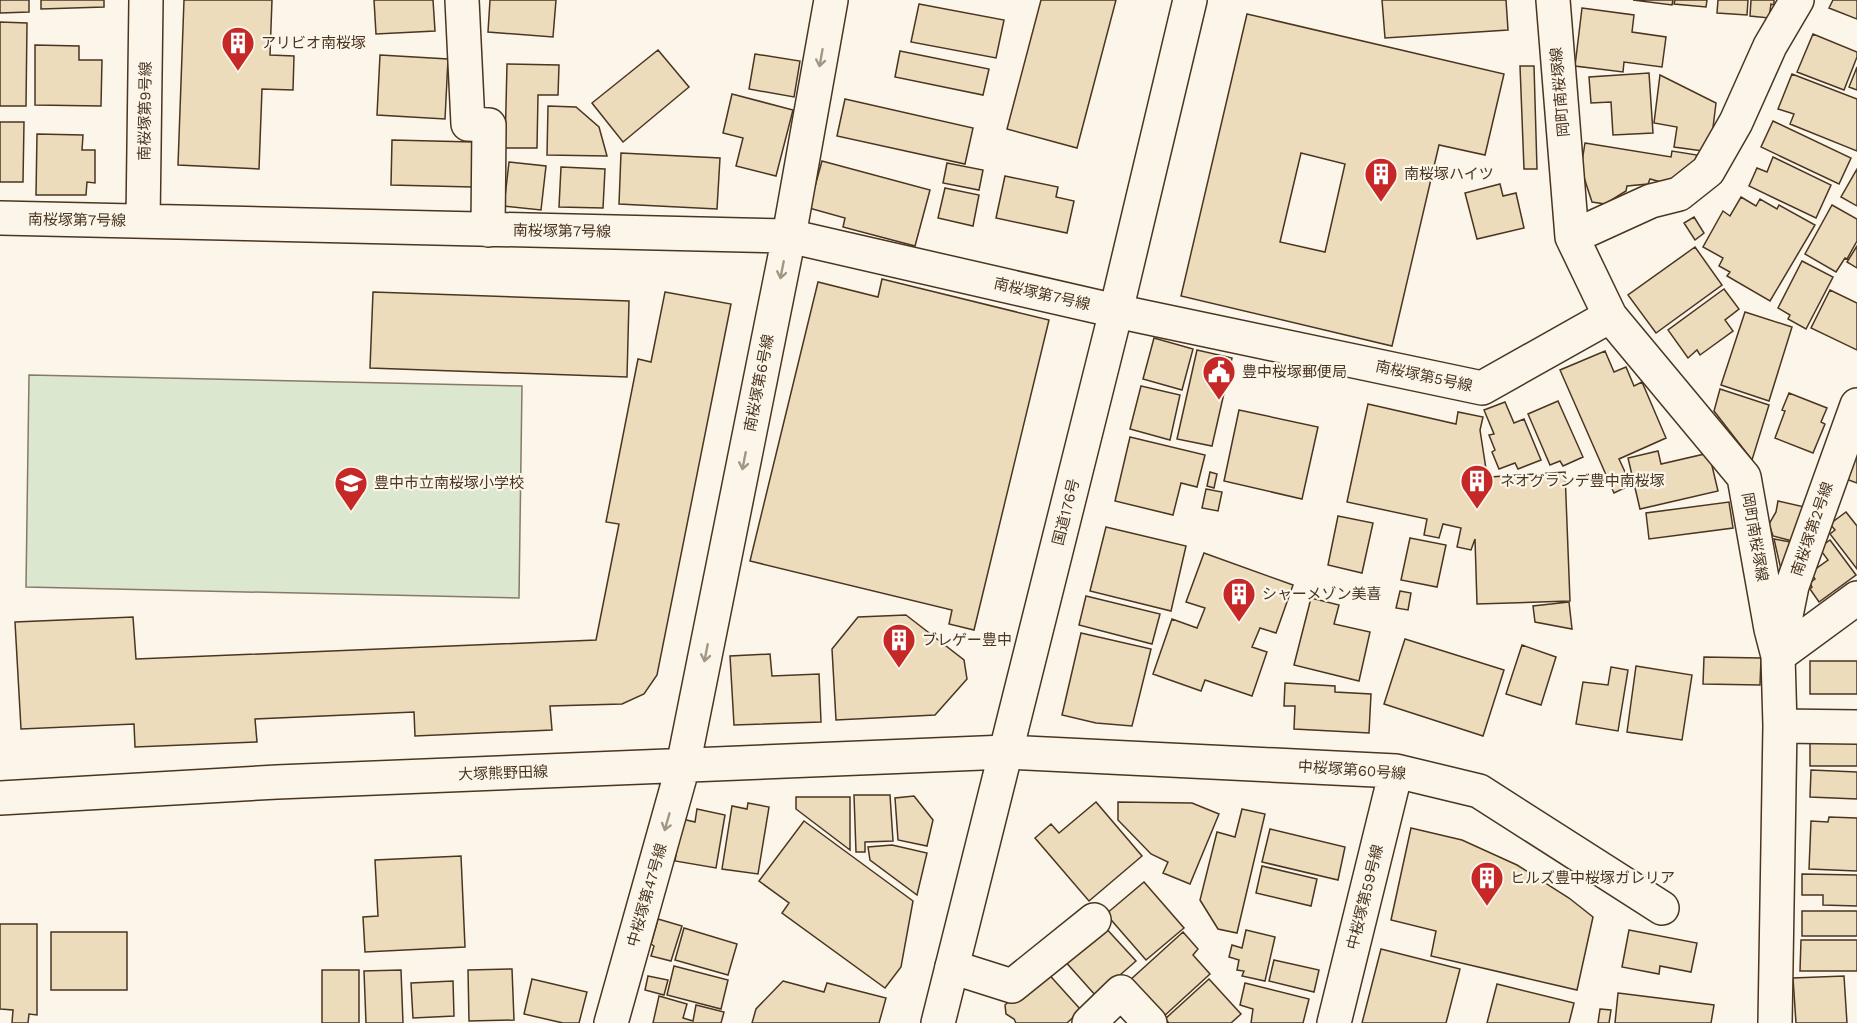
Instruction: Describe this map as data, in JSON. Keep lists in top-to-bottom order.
{
  "streets": {
    "main road": [
      "岡町南桜塚線",
      "南桜塚第9号線",
      "南桜塚第7号線",
      "南桜塚第5号線",
      "南桜塚第6号線",
      "国道176号",
      "南桜塚第2号線",
      "中桜塚第60号線",
      "大塚熊野田線",
      "中桜塚第47号線",
      "中桜塚第59号線"
    ]
  },
  "crossings": [
    ["岡町南桜塚線", "南桜塚第5号線"],
    ["岡町南桜塚線", "南桜塚第2号線"],
    ["南桜塚第9号線", "南桜塚第7号線"],
    ["南桜塚第7号線", "南桜塚第5号線"],
    ["南桜塚第7号線", "南桜塚第6号線"],
    ["南桜塚第7号線", "国道176号"],
    ["南桜塚第5号線", "国道176号"],
    ["南桜塚第6号線", "大塚熊野田線"],
    ["南桜塚第6号線", "中桜塚第47号線"],
    ["国道176号", "中桜塚第60号線"],
    ["国道176号", "大塚熊野田線"],
    ["中桜塚第60号線", "大塚熊野田線"],
    ["中桜塚第60号線", "中桜塚第59号線"],
    ["大塚熊野田線", "中桜塚第47号線"]
  ],
  "one_way": ["南桜塚第6号線", "中桜塚第47号線"],
  "places": {
    "building": [
      "アリビオ南桜塚",
      "南桜塚ハイツ",
      "ネオグランデ豊中南桜塚",
      "シャーメゾン美喜",
      "ブレゲー豊中",
      "ヒルズ豊中桜塚ガレリア"
    ],
    "public building": ["豊中桜塚郵便局"],
    "school or university": ["豊中市立南桜塚小学校"]
  }
}
